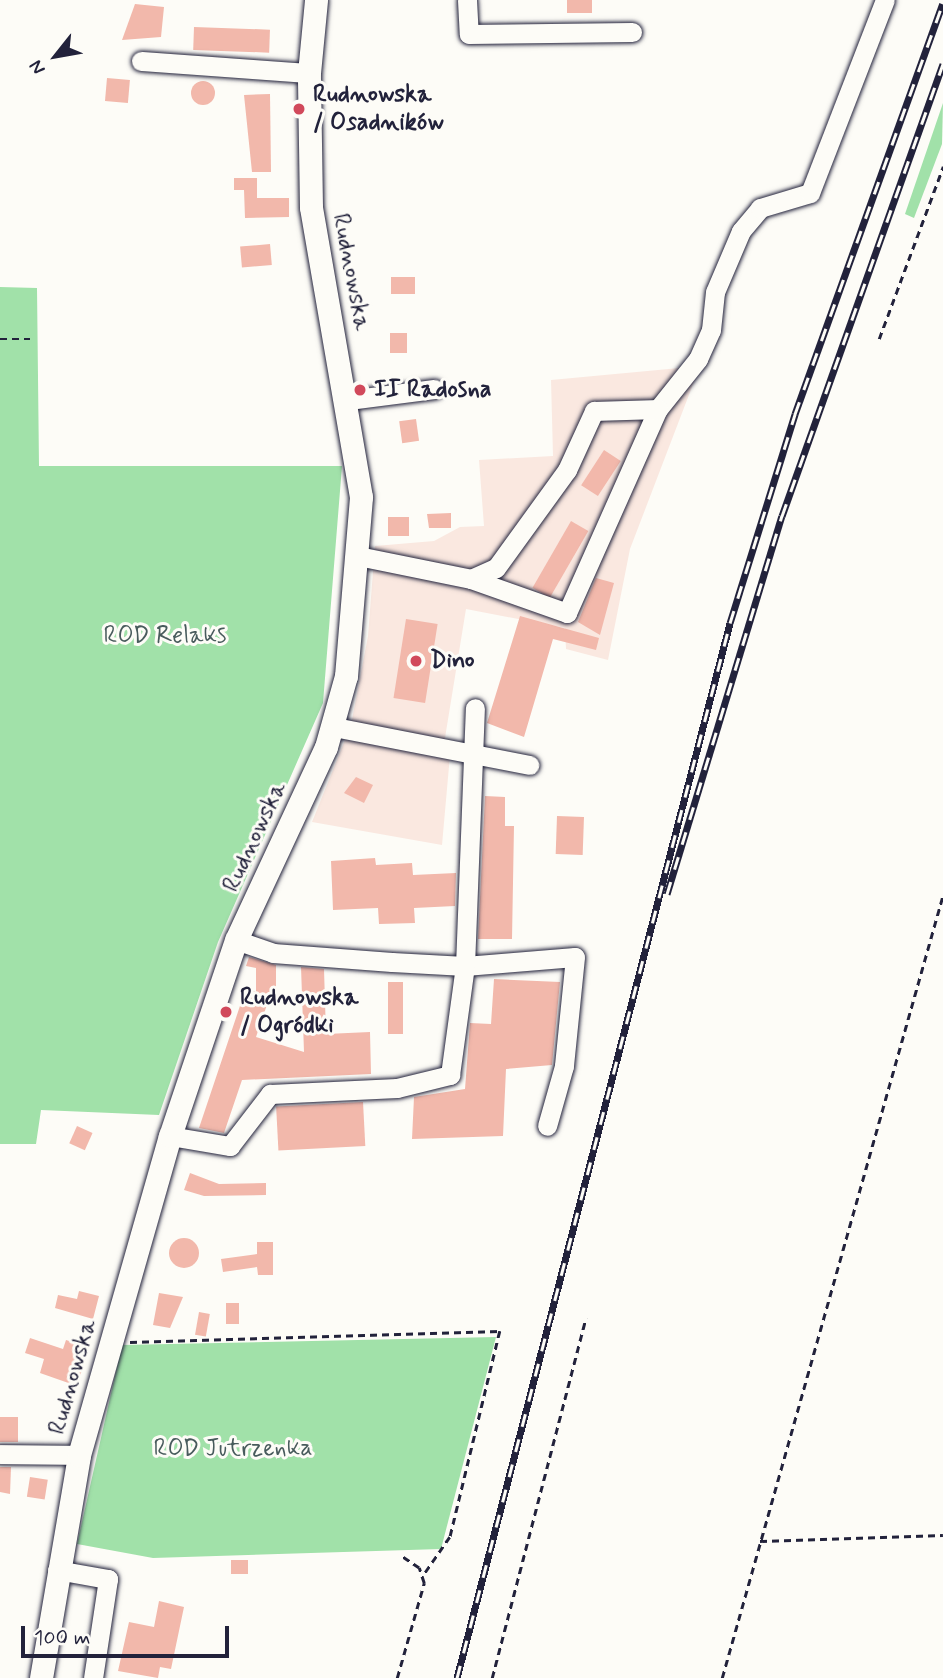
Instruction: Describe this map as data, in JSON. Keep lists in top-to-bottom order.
{
  "streets": {
    "main road": ["Rudnowska"]
  },
  "parks": ["ROD Relaks", "ROD Jutrzenka"],
  "places": [
    "Rudnowska / Osadników",
    "II Radosna",
    "Dino",
    "Rudnowska / Ogródki"
  ],
  "scale_bar": "100 m",
  "north": "bottom left"
}
